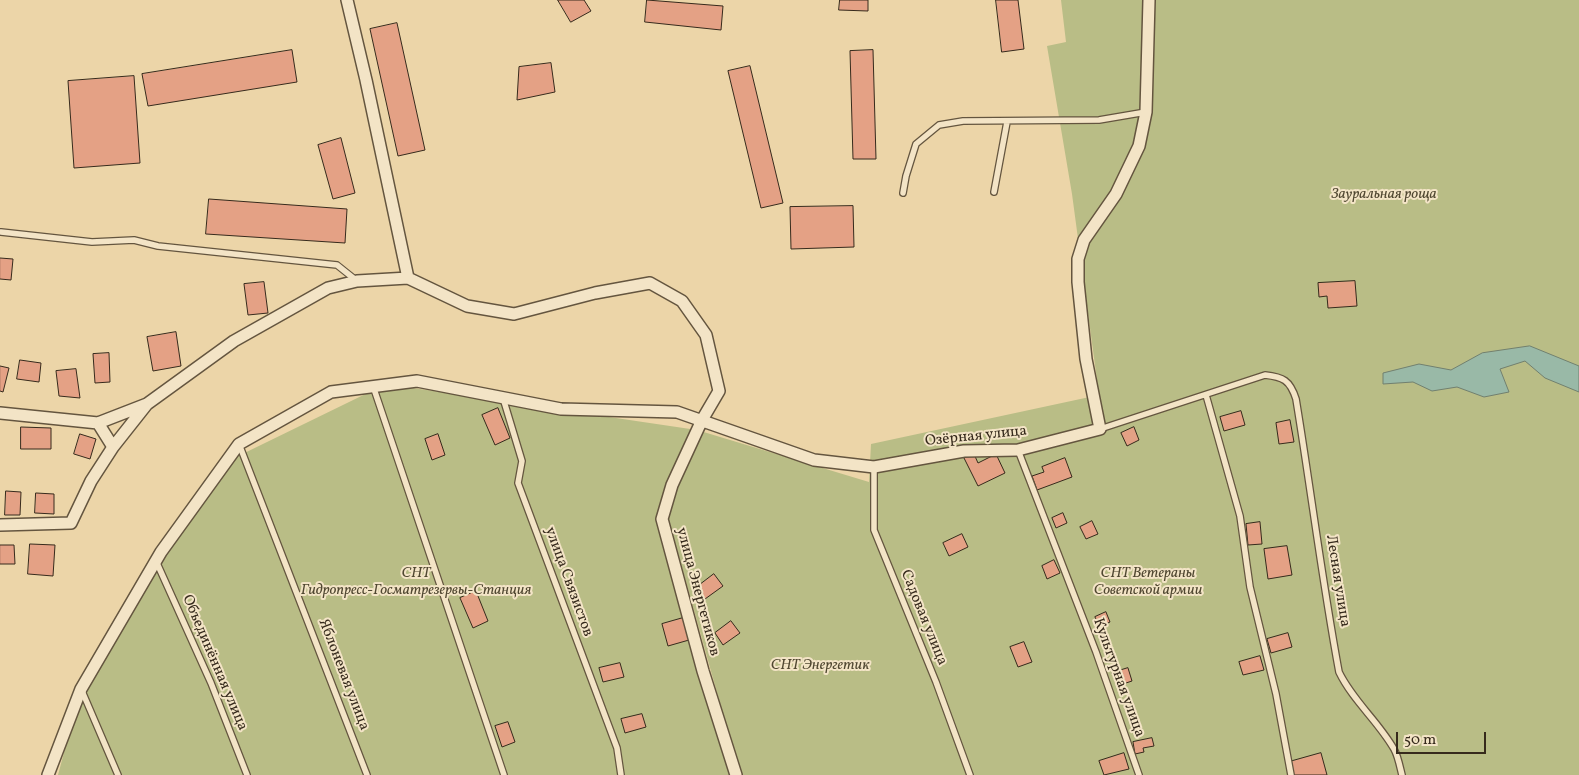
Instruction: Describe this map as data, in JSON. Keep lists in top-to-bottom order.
{
  "streets": {
    "street": ["Озёрная улица", "улица Энергетиков"],
    "lane": [
      "Лесная улица",
      "улица Связистов",
      "Садовая улица",
      "Объединённая улица",
      "Яблоневая улица",
      "Культурная улица"
    ]
  },
  "crossings": [
    ["Озёрная улица", "Лесная улица"],
    ["Озёрная улица", "улица Связистов"],
    ["Озёрная улица", "улица Энергетиков"],
    ["Озёрная улица", "Садовая улица"],
    ["Озёрная улица", "Яблоневая улица"],
    ["Озёрная улица", "Культурная улица"]
  ],
  "parks": [
    "Зауральная роща",
    "СНТ Гидропресс-Госматрезервы-Станция",
    "СНТ Ветераны Советской армии",
    "СНТ Энергетик"
  ],
  "scale_bar": "50 m"
}
